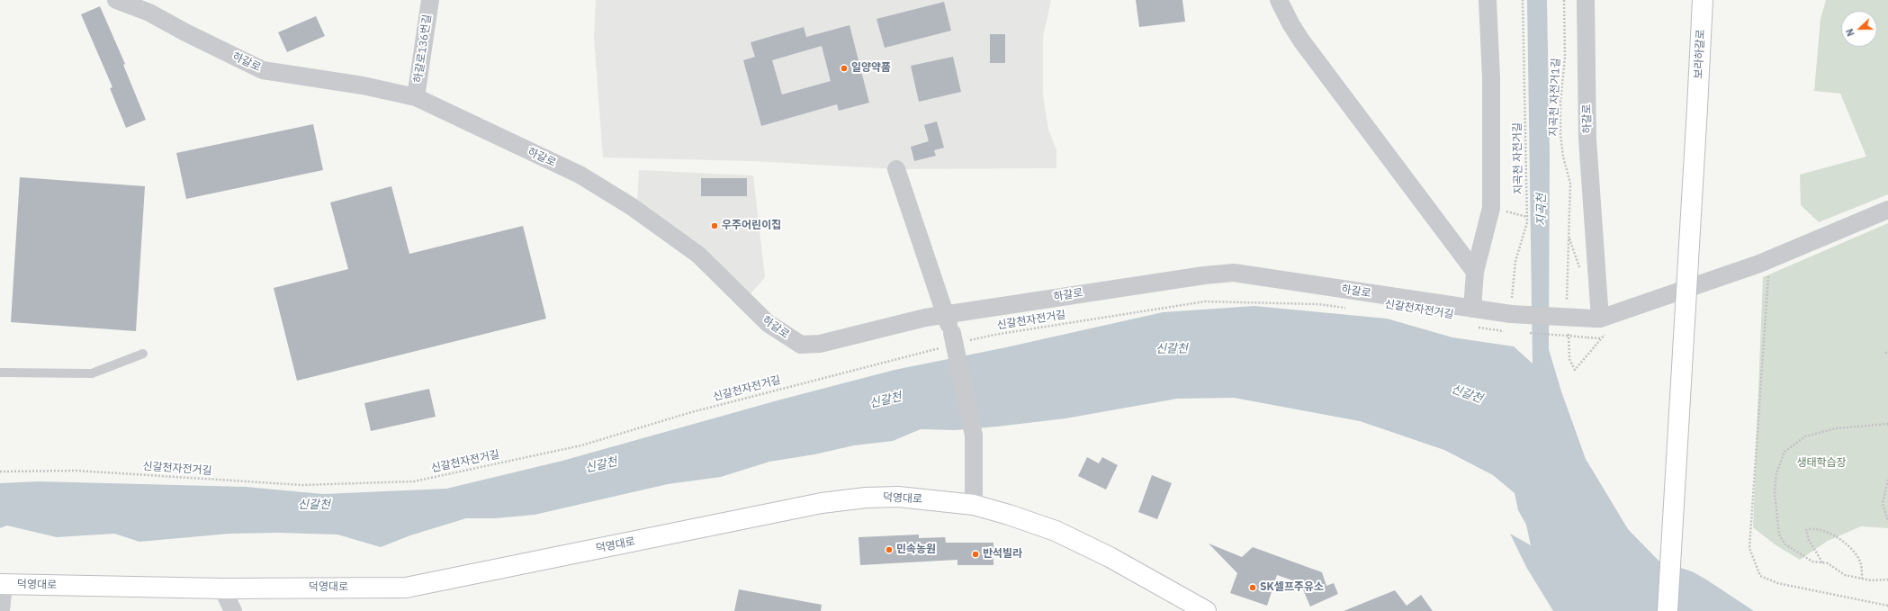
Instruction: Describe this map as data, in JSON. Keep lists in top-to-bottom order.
{
  "streets": {
    "main road": ["보라하갈로", "덕영대로"],
    "street": ["하갈로136번길", "하갈로"],
    "path": ["지곡천 자전거1길", "지곡천 자전거길", "신갈천자전거길"]
  },
  "crossings": [
    ["하갈로136번길", "하갈로"],
    ["하갈로", "지곡천 자전거길"]
  ],
  "water": ["지곡천", "신갈천"],
  "parks": ["생태학습장"],
  "places": [
    "일양약품",
    "우주어린이집",
    "민속농원",
    "반석빌라",
    "SK셀프주유소"
  ],
  "north": "left"
}
